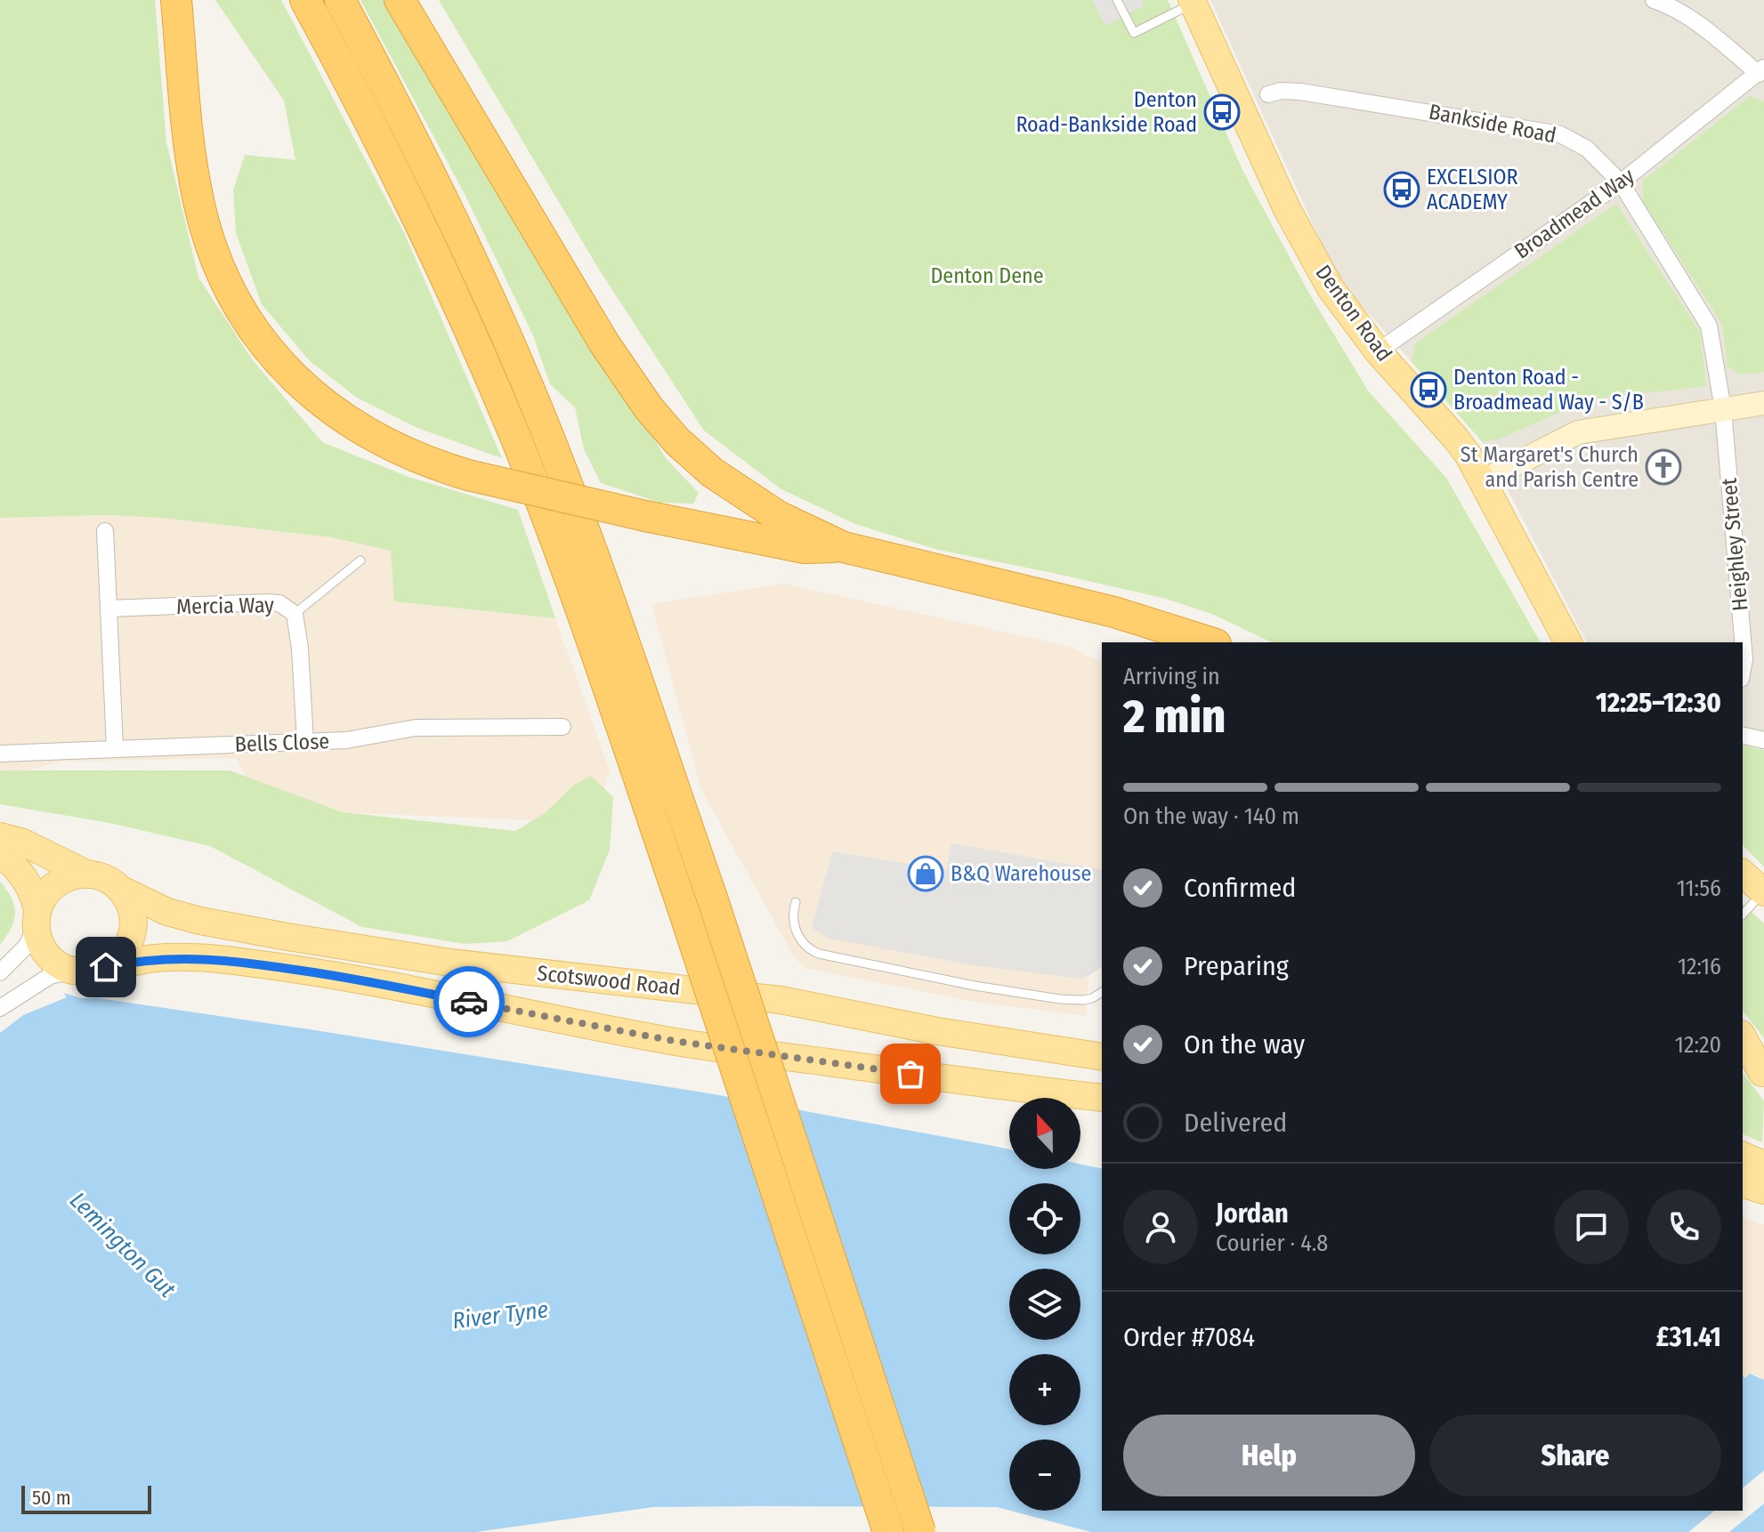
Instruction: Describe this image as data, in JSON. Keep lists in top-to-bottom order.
{
  "streets": {
    "main road": ["Denton Road", "Scotswood Road"],
    "street": [
      "Bankside Road",
      "Broadmead Way",
      "Heighley Street",
      "Mercia Way",
      "Bells Close"
    ]
  },
  "crossings": [
    ["Bankside Road", "Broadmead Way"],
    ["Bankside Road", "Heighley Street"],
    ["Broadmead Way", "Denton Road"],
    ["Mercia Way", "Bells Close"]
  ],
  "water": ["Lemington Gut", "River Tyne"],
  "parks": ["Denton Dene"],
  "places": {
    "bus stop": ["Denton Road-Bankside Road", "EXCELSIOR ACADEMY", "Denton Road - Broadmead Way - S/B"],
    "church": ["St Margaret's Church and Parish Centre"],
    "shop": ["B&Q Warehouse"]
  },
  "scale_bar": "50 m",
  "north": "top",
  "page": {
    "heading": ["2 min", "Arriving in", "12:25–12:30"],
    "panel": [
      "Jordan",
      "Courier · 4.8",
      "Order #7084",
      "£31.41"
    ],
    "bar": "On the way · 140 m",
    "list": [
      ["Confirmed", "11:56"],
      ["Preparing", "12:16"],
      ["On the way", "12:20"],
      "Delivered"
    ],
    "map_buttons": ["+", "−"],
    "buttons": ["Help", "Share"],
    "scale": "50 m"
  }
}
